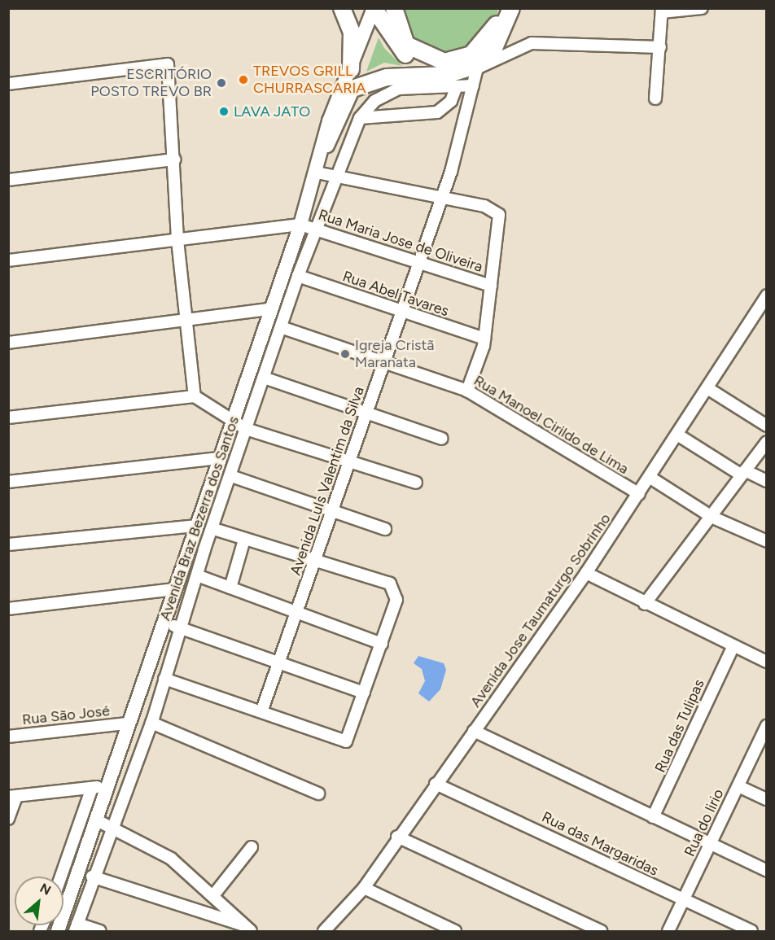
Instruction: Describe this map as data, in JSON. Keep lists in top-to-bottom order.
{
  "streets": {
    "main road": ["Avenida Braz Bezerra dos Santos"],
    "street": [
      "Rua Maria Jose de Oliveira",
      "Rua Abel Tavares",
      "Rua Manoel Cirildo de Lima",
      "Avenida LuIs Valentim da Silva",
      "Avenida Jose Taumaturgo Sobrinho",
      "Rua São José",
      "Rua das Tulipas",
      "Rua do lirio",
      "Rua das Margaridas"
    ]
  },
  "crossings": [
    ["Rua Maria Jose de Oliveira", "Avenida LuIs Valentim da Silva"],
    ["Rua Maria Jose de Oliveira", "Avenida Braz Bezerra dos Santos"],
    ["Rua Abel Tavares", "Avenida LuIs Valentim da Silva"],
    ["Rua Abel Tavares", "Avenida Braz Bezerra dos Santos"],
    ["Rua Manoel Cirildo de Lima", "Avenida LuIs Valentim da Silva"],
    ["Rua Manoel Cirildo de Lima", "Avenida Braz Bezerra dos Santos"],
    ["Rua Manoel Cirildo de Lima", "Avenida Jose Taumaturgo Sobrinho"],
    ["Avenida Braz Bezerra dos Santos", "Rua São José"],
    ["Avenida Jose Taumaturgo Sobrinho", "Rua das Margaridas"],
    ["Rua do lirio", "Rua das Margaridas"]
  ],
  "places": [
    "TREVOS GRILL CHURRASCARIA",
    "ESCRITÓRIO POSTO TREVO BR",
    "LAVA JATO",
    "Igreja Cristã Maranata"
  ],
  "north": "top right"
}
